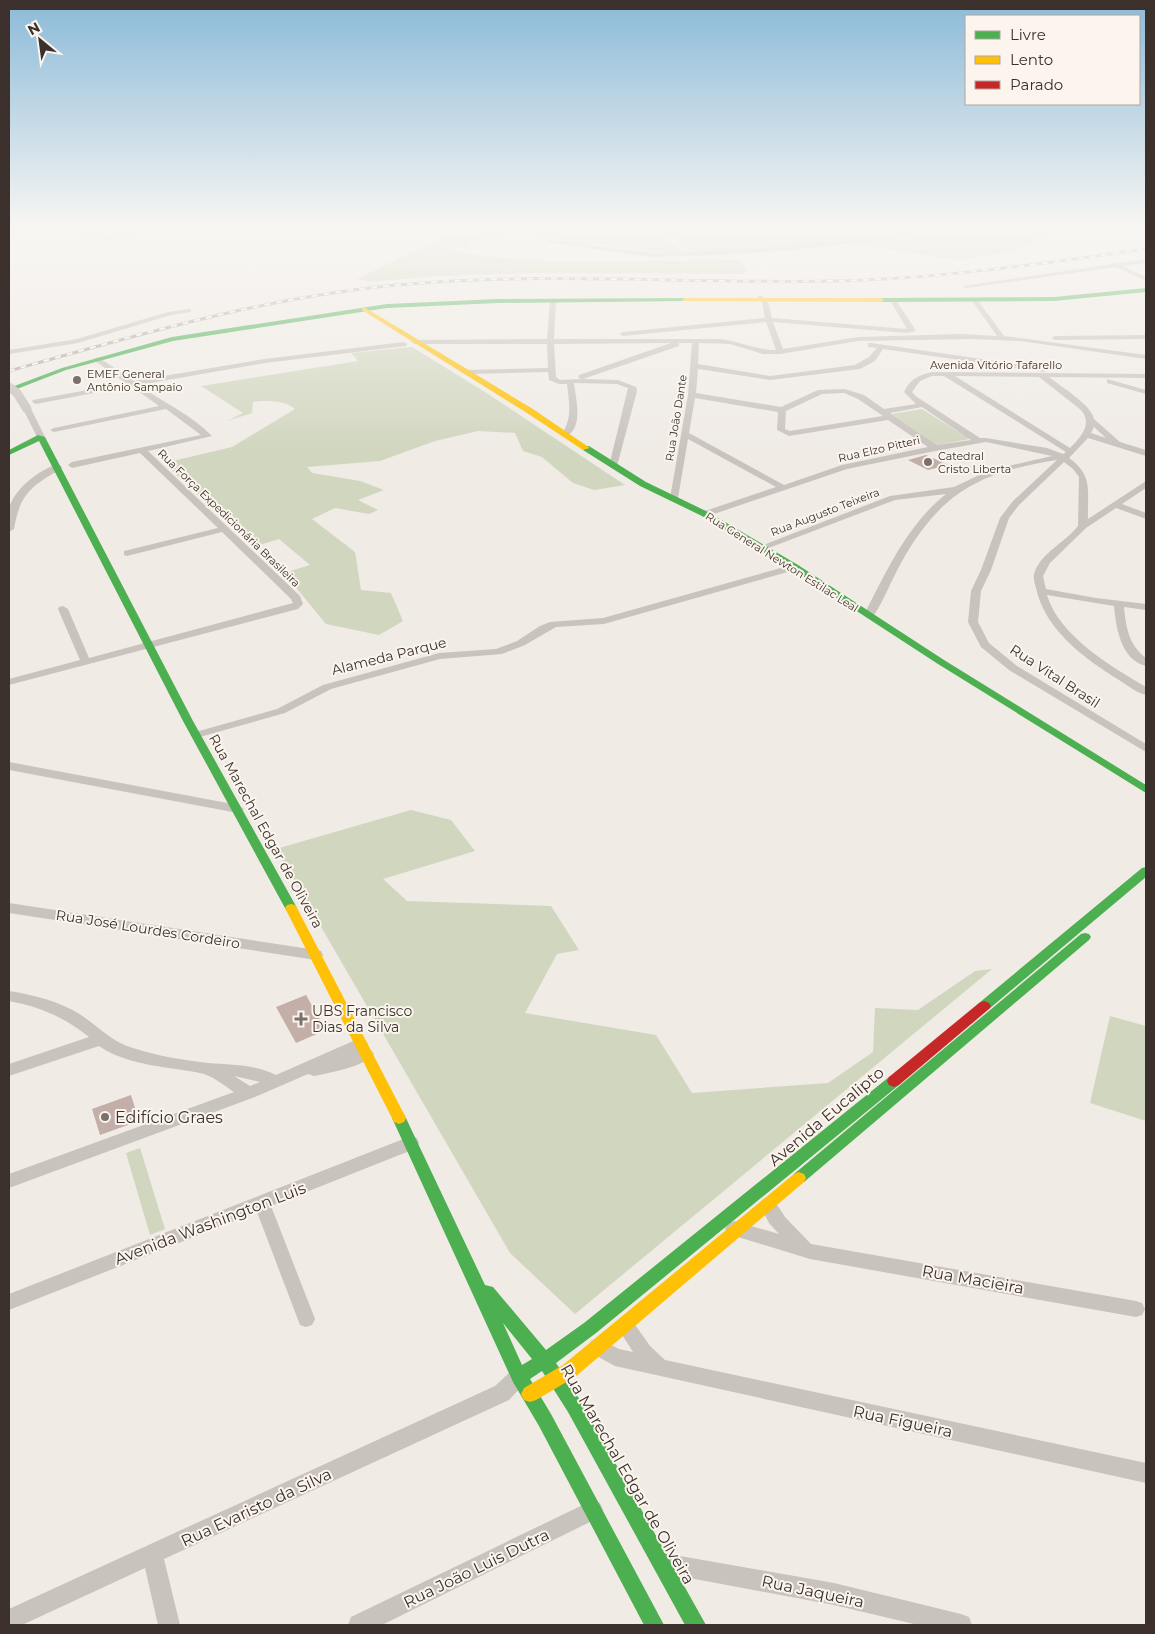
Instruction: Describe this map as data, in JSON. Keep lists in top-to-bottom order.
{
  "streets": {
    "main road": ["Rua General Newton Estilac Leal", "Rua Marechal Edgar de Oliveira", "Avenida Eucalipto"],
    "street": [
      "Avenida Vitório Tafarello",
      "Rua João Dante",
      "Rua Elzo Pitteri",
      "Rua Augusto Teixeira",
      "Rua Força Expedicionária Brasileira",
      "Alameda Parque",
      "Rua Vital Brasil",
      "Rua José Lourdes Cordeiro",
      "Avenida Washington Luis",
      "Rua Macieira",
      "Rua Figueira",
      "Rua Evaristo da Silva",
      "Rua João Luis Dutra",
      "Rua Jaqueira"
    ]
  },
  "crossings": [
    ["Avenida Vitório Tafarello", "Rua Elzo Pitteri"],
    ["Rua João Dante", "Rua General Newton Estilac Leal"],
    ["Rua Elzo Pitteri", "Rua General Newton Estilac Leal"],
    ["Rua Elzo Pitteri", "Rua Vital Brasil"],
    ["Rua Augusto Teixeira", "Rua General Newton Estilac Leal"],
    ["Rua Força Expedicionária Brasileira", "Rua Marechal Edgar de Oliveira"],
    ["Rua General Newton Estilac Leal", "Alameda Parque"],
    ["Alameda Parque", "Rua Marechal Edgar de Oliveira"],
    ["Rua Marechal Edgar de Oliveira", "Rua José Lourdes Cordeiro"],
    ["Rua Marechal Edgar de Oliveira", "Avenida Eucalipto"],
    ["Rua Marechal Edgar de Oliveira", "Avenida Washington Luis"],
    ["Rua Marechal Edgar de Oliveira", "Rua Evaristo da Silva"],
    ["Rua Marechal Edgar de Oliveira", "Rua João Luis Dutra"],
    ["Rua Marechal Edgar de Oliveira", "Rua Jaqueira"],
    ["Avenida Eucalipto", "Rua Macieira"],
    ["Avenida Eucalipto", "Rua Evaristo da Silva"]
  ],
  "places": {
    "other": ["EMEF General Antônio Sampaio", "Catedral Cristo Liberta", "Edifício Graes"],
    "health": ["UBS Francisco Dias da Silva"]
  },
  "legend": ["Livre", "Lento", "Parado"],
  "north": "top left"
}
